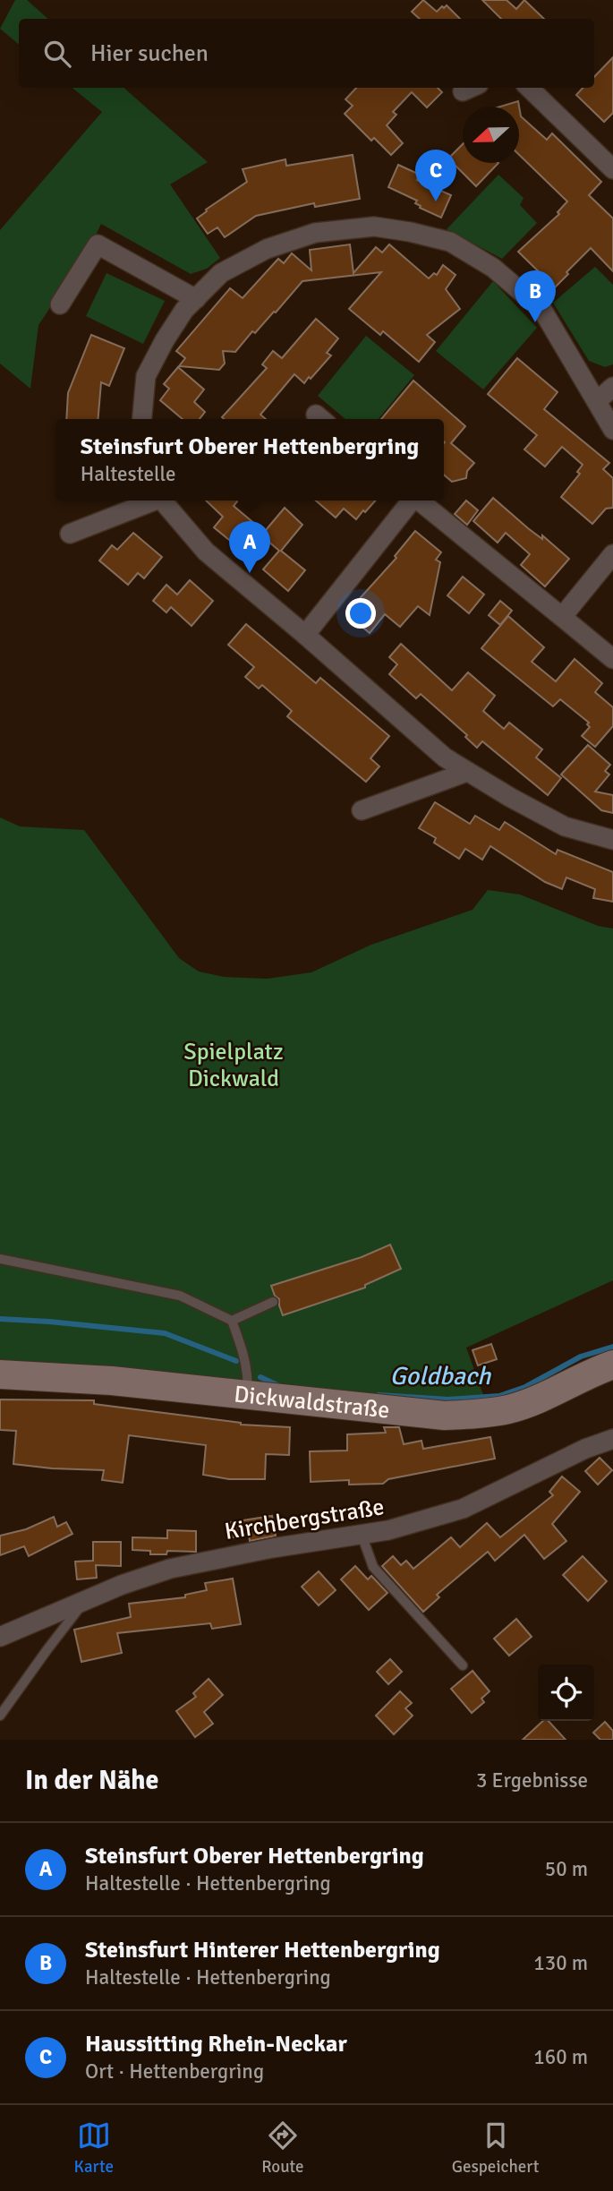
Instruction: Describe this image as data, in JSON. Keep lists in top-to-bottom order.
{
  "streets": {
    "street": ["Dickwaldstraße", "Kirchbergstraße"]
  },
  "water": ["Goldbach"],
  "parks": ["Spielplatz Dickwald"],
  "north": "left",
  "page": {
    "search": "Hier suchen",
    "pins": ["C", "B", "A"],
    "popup": ["Steinsfurt Oberer Hettenbergring", "Haltestelle"],
    "heading": ["In der Nähe", "3 Ergebnisse"],
    "list": [
      {
        "mark": "A",
        "name": "Steinsfurt Oberer Hettenbergring",
        "note": "Haltestelle · Hettenbergring",
        "value": "50 m"
      },
      {
        "mark": "B",
        "name": "Steinsfurt Hinterer Hettenbergring",
        "note": "Haltestelle · Hettenbergring",
        "value": "130 m"
      },
      {
        "mark": "C",
        "name": "Haussitting Rhein-Neckar",
        "note": "Ort · Hettenbergring",
        "value": "160 m"
      }
    ],
    "nav": ["Karte", "Route", "Gespeichert"]
  }
}
